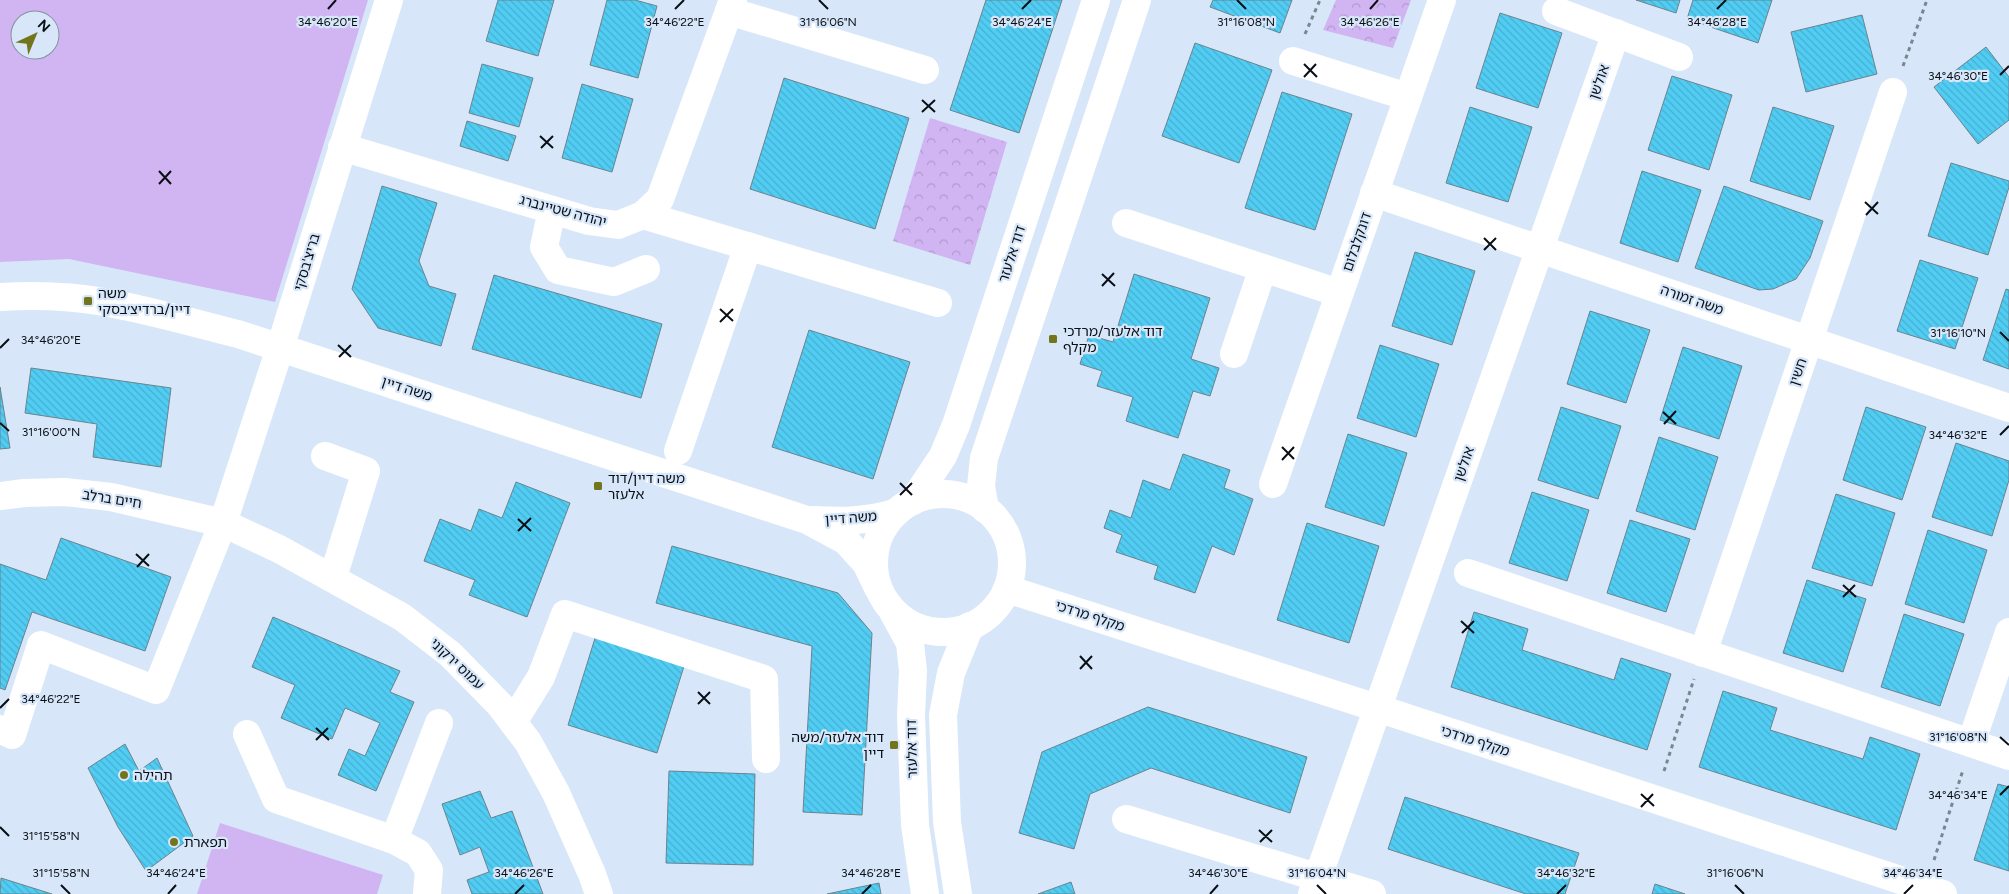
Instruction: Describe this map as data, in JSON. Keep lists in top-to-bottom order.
{
  "streets": {
    "street": [
      "אולשן",
      "יהודה שטיינברג",
      "דונקלבלום",
      "דוד אלעזר",
      "בריצ'בסקי",
      "משה זמורה",
      "חשין",
      "משה דיין",
      "חיים ברלב",
      "מקלף מרדכי",
      "עמוס ירקוני"
    ]
  },
  "crossings": [
    ["אולשן", "משה זמורה"],
    ["אולשן", "מקלף מרדכי"],
    ["יהודה שטיינברג", "בריצ'בסקי"],
    ["דונקלבלום", "משה זמורה"],
    ["דוד אלעזר", "משה דיין"],
    ["דוד אלעזר", "מקלף מרדכי"],
    ["בריצ'בסקי", "משה דיין"],
    ["בריצ'בסקי", "חיים ברלב"],
    ["בריצ'בסקי", "עמוס ירקוני"],
    ["משה זמורה", "חשין"],
    ["משה דיין", "מקלף מרדכי"],
    ["חיים ברלב", "עמוס ירקוני"]
  ],
  "places": {
    "transit": [
      "משה דיין/ברדיצ׳בסקי",
      "דוד אלעזר/מרדכי מקלף",
      "משה דיין/דוד אלעזר",
      "דוד אלעזר/משה דיין"
    ],
    "other": ["תהילה", "תפארת"]
  },
  "north": "top right",
  "coordinates": [
    "31°16'06\"N",
    "31°16'08\"N",
    "34°46'20\"E",
    "34°46'22\"E",
    "34°46'24\"E",
    "34°46'26\"E",
    "34°46'28\"E",
    "34°46'30\"E",
    "31°16'10\"N",
    "31°16'00\"N",
    "34°46'32\"E",
    "34°46'34\"E",
    "31°15'58\"N",
    "31°16'04\"N"
  ]
}
